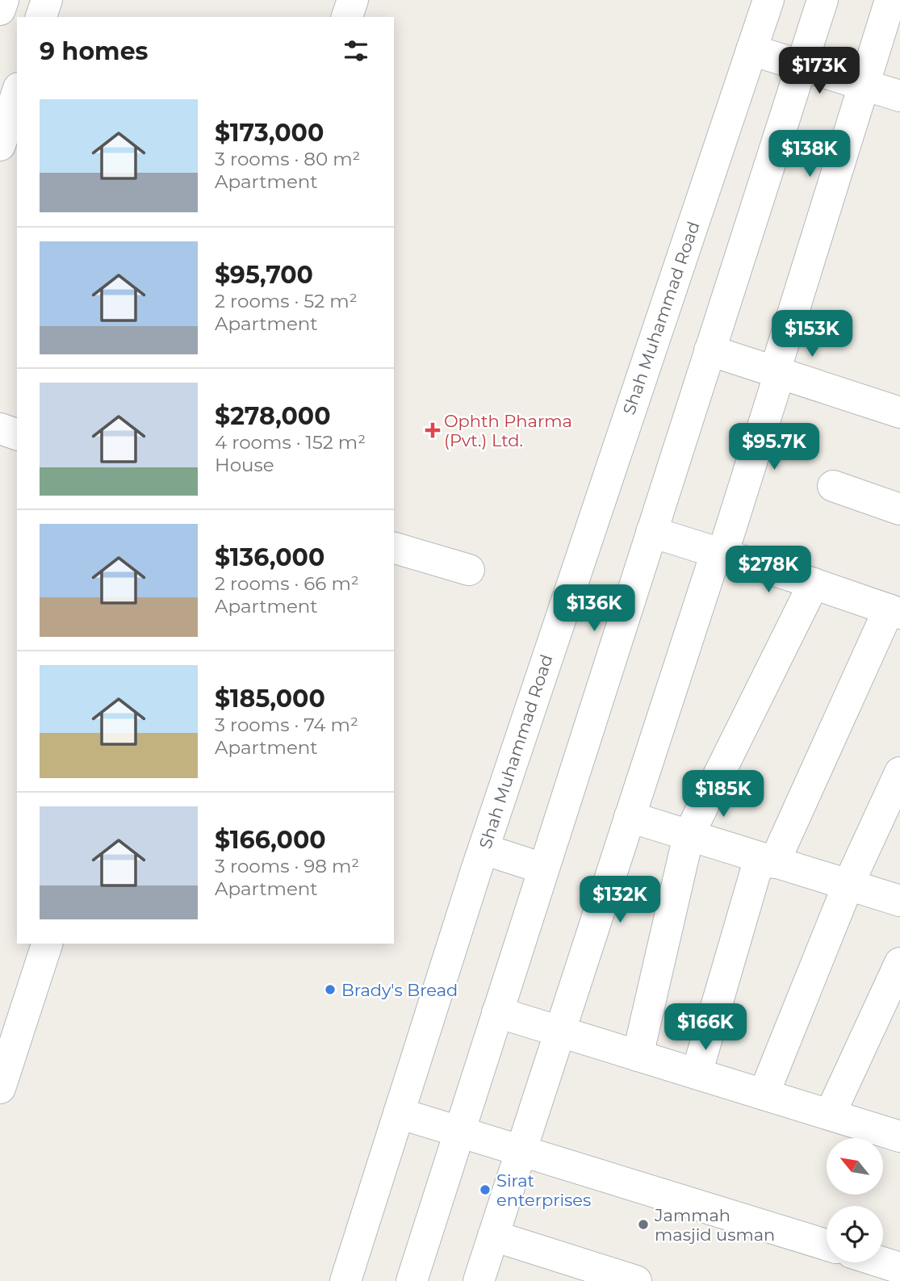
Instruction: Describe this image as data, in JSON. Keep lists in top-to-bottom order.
{
  "streets": {
    "street": ["Shah Muhammad Road"]
  },
  "places": {
    "health": ["Ophth Pharma (Pvt.) Ltd."],
    "other": ["Brady's Bread", "Sirat enterprises", "Jammah masjid usman"]
  },
  "north": "top left",
  "page": {
    "heading": "9 homes",
    "price": [
      "$173K",
      "$138K",
      "$153K",
      "$95.7K",
      "$278K",
      "$136K",
      "$185K",
      "$132K",
      "$166K"
    ],
    "list": [
      {
        "name": "$173,000",
        "note": "3 rooms · 80 m² · Apartment"
      },
      {
        "name": "$95,700",
        "note": "2 rooms · 52 m² · Apartment"
      },
      {
        "name": "$278,000",
        "note": "4 rooms · 152 m² · House"
      },
      {
        "name": "$136,000",
        "note": "2 rooms · 66 m² · Apartment"
      },
      {
        "name": "$185,000",
        "note": "3 rooms · 74 m² · Apartment"
      },
      {
        "name": "$166,000",
        "note": "3 rooms · 98 m² · Apartment"
      }
    ]
  }
}
